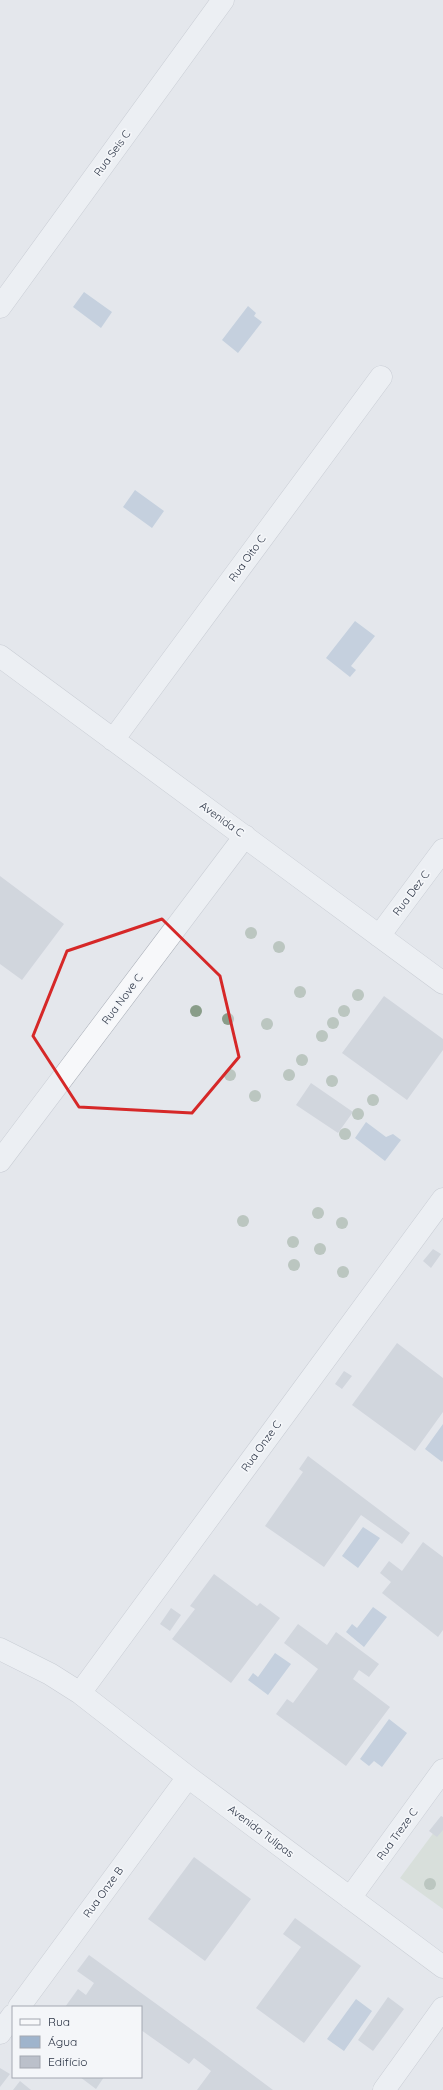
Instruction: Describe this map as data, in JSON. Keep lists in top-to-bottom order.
{
  "streets": {
    "street": [
      "Rua Seis C",
      "Rua Oito C",
      "Avenida C",
      "Rua Dez C",
      "Rua Nove C",
      "Rua Onze C",
      "Avenida Tulipas",
      "Rua Treze C",
      "Rua Onze B"
    ]
  },
  "crossings": [
    ["Rua Oito C", "Avenida C"],
    ["Avenida C", "Rua Dez C"],
    ["Avenida C", "Rua Nove C"],
    ["Rua Onze C", "Avenida Tulipas"],
    ["Avenida Tulipas", "Rua Treze C"],
    ["Avenida Tulipas", "Rua Onze B"]
  ],
  "legend": ["Rua", "Água", "Edifício"]
}
